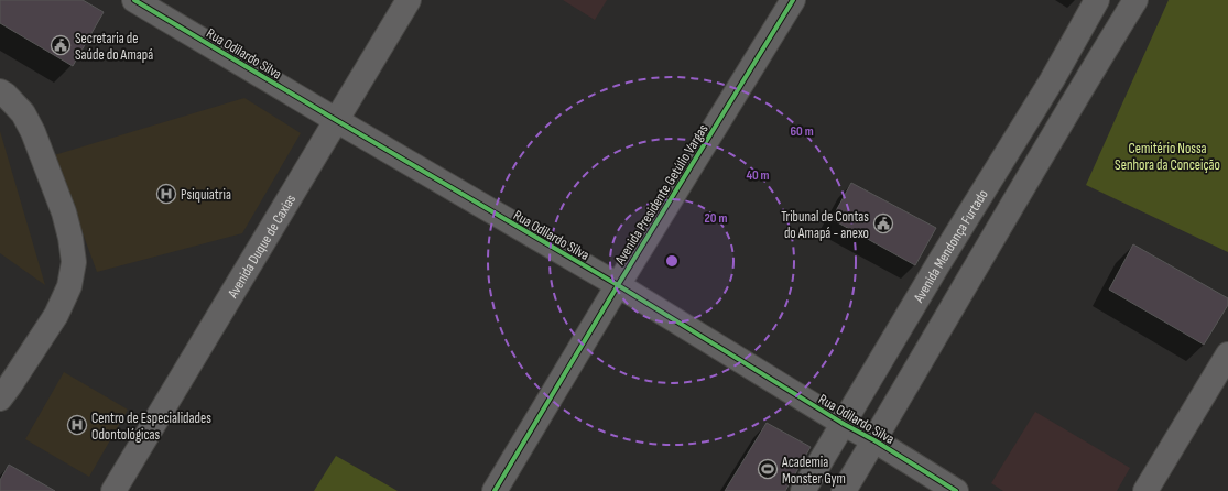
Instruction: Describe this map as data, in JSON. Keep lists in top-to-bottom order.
{
  "streets": {
    "street": [
      "Rua Odilardo Silva",
      "Avenida Presidente Getúlio Vargas",
      "Avenida Duque de Caxias",
      "Avenida Mendonça Furtado"
    ]
  },
  "crossings": [
    ["Rua Odilardo Silva", "Avenida Presidente Getúlio Vargas"],
    ["Rua Odilardo Silva", "Avenida Duque de Caxias"],
    ["Rua Odilardo Silva", "Avenida Mendonça Furtado"]
  ],
  "parks": ["Cemitério Nossa Senhora da Conceição"],
  "places": {
    "public building": ["Secretaria de Saúde do Amapá", "Tribunal de Contas do Amapá - anexo"],
    "hospital": ["Psiquiatria", "Centro de Especialidades Odontológicas"],
    "sports": ["Academia Monster Gym"]
  },
  "rings": ["60 m", "40 m", "20 m"]
}
